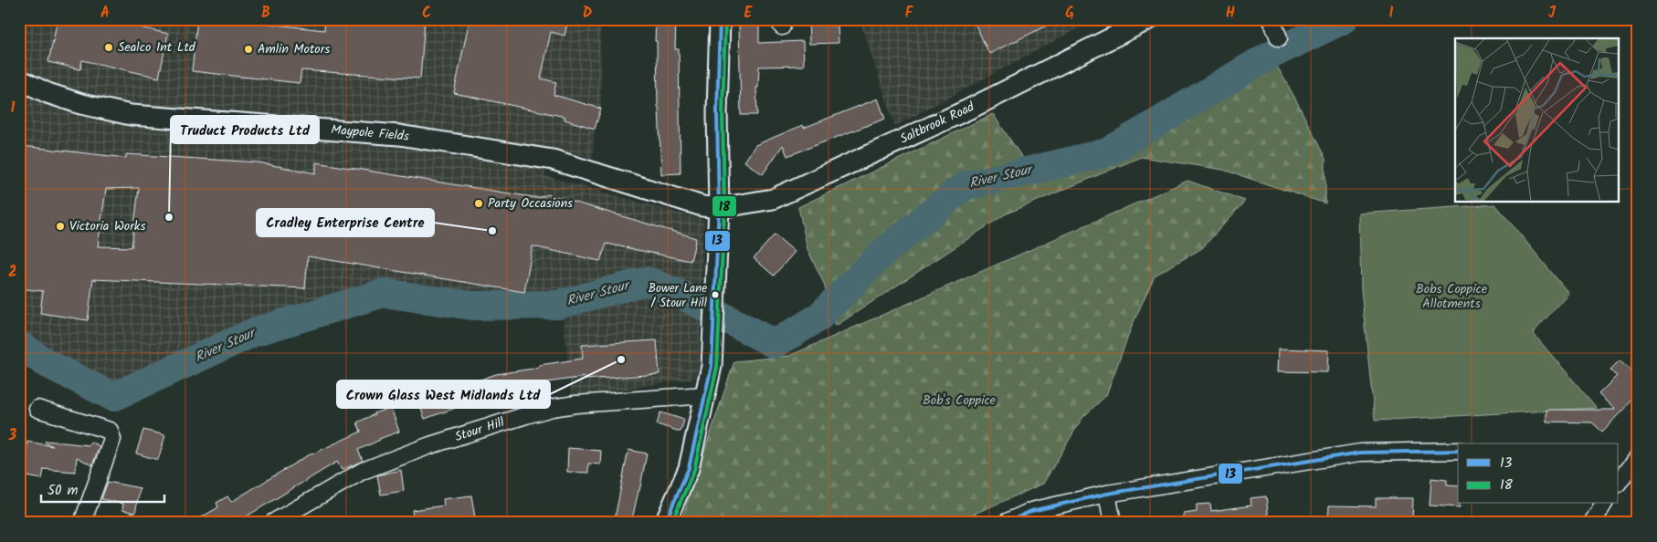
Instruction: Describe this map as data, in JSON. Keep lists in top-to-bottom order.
{
  "streets": {
    "street": ["Saltbrook Road", "Maypole Fields", "Stour Hill"]
  },
  "crossings": [
    ["Saltbrook Road", "Maypole Fields"]
  ],
  "water": ["River Stour"],
  "parks": ["Bobs Coppice Allotments", "Bob's Coppice"],
  "places": [
    "Sealco Int Ltd",
    "Amlin Motors",
    "Party Occasions",
    "Truduct Products Ltd",
    "Victoria Works",
    "Cradley Enterprise Centre",
    "Bower Lane / Stour Hill",
    "Crown Glass West Midlands Ltd"
  ],
  "lines": ["transit line 13", "transit line 18"],
  "legend": ["13", "18"],
  "scale_bar": "50 m",
  "grid": {
    "columns": [
      "A",
      "B",
      "C",
      "D",
      "E",
      "F",
      "G",
      "H",
      "I",
      "J"
    ],
    "rows": ["1", "2", "3"]
  }
}
